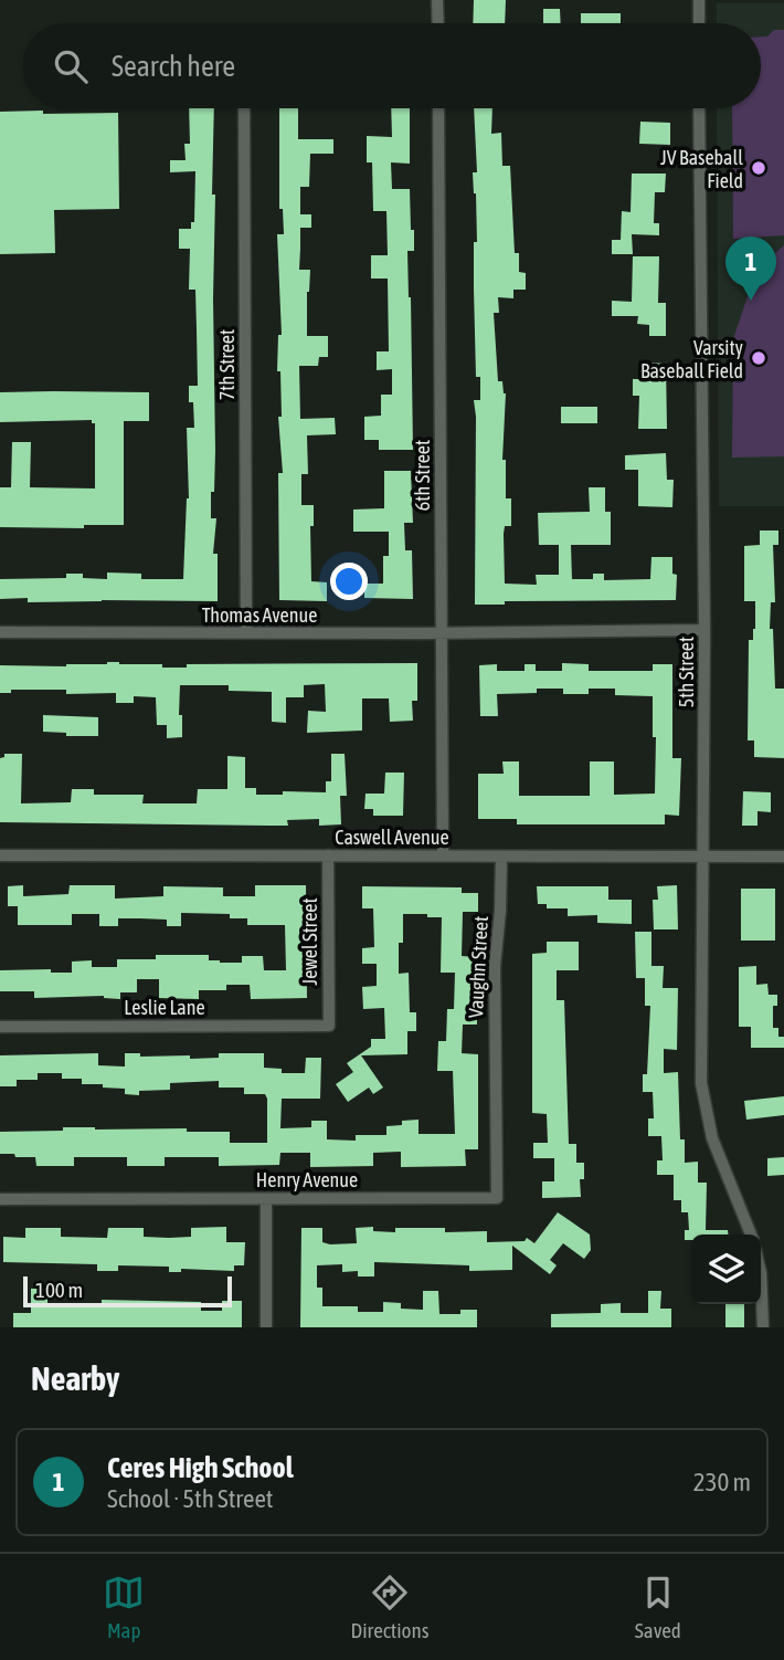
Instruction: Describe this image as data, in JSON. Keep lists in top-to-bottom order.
{
  "streets": {
    "street": [
      "7th Street",
      "6th Street",
      "Thomas Avenue",
      "5th Street",
      "Caswell Avenue",
      "Jewel Street",
      "Vaughn Street",
      "Leslie Lane",
      "Henry Avenue"
    ]
  },
  "crossings": [
    ["7th Street", "Thomas Avenue"],
    ["6th Street", "Thomas Avenue"],
    ["6th Street", "Caswell Avenue"],
    ["Thomas Avenue", "5th Street"],
    ["5th Street", "Caswell Avenue"],
    ["Caswell Avenue", "Jewel Street"],
    ["Caswell Avenue", "Vaughn Street"],
    ["Jewel Street", "Leslie Lane"],
    ["Vaughn Street", "Henry Avenue"]
  ],
  "places": ["JV Baseball Field", "Varsity Baseball Field"],
  "scale_bar": "100 m",
  "page": {
    "search": "Search here",
    "pins": "1",
    "scale": "100 m",
    "heading": "Nearby",
    "list": [
      {
        "mark": "1",
        "name": "Ceres High School",
        "note": "School · 5th Street",
        "value": "230 m"
      }
    ],
    "nav": ["Map", "Directions", "Saved"]
  }
}
